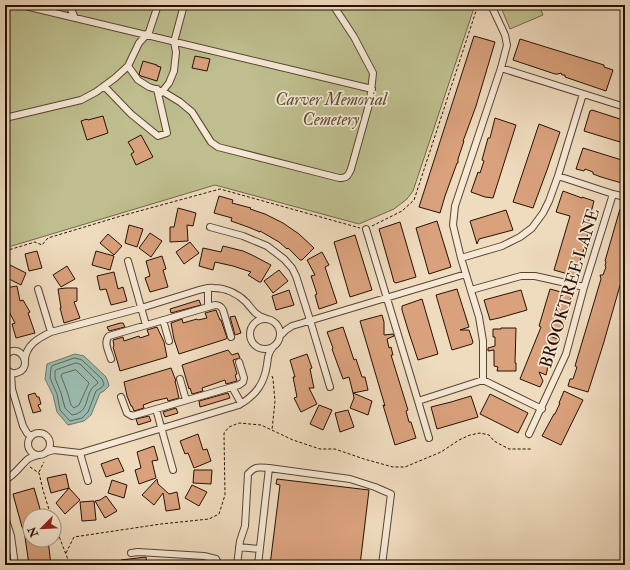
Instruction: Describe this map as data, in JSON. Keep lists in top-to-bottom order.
{
  "streets": {
    "street": ["BROOKTREE LANE"]
  },
  "parks": ["Carver Memorial Cemetery"],
  "north": "bottom left"
}
